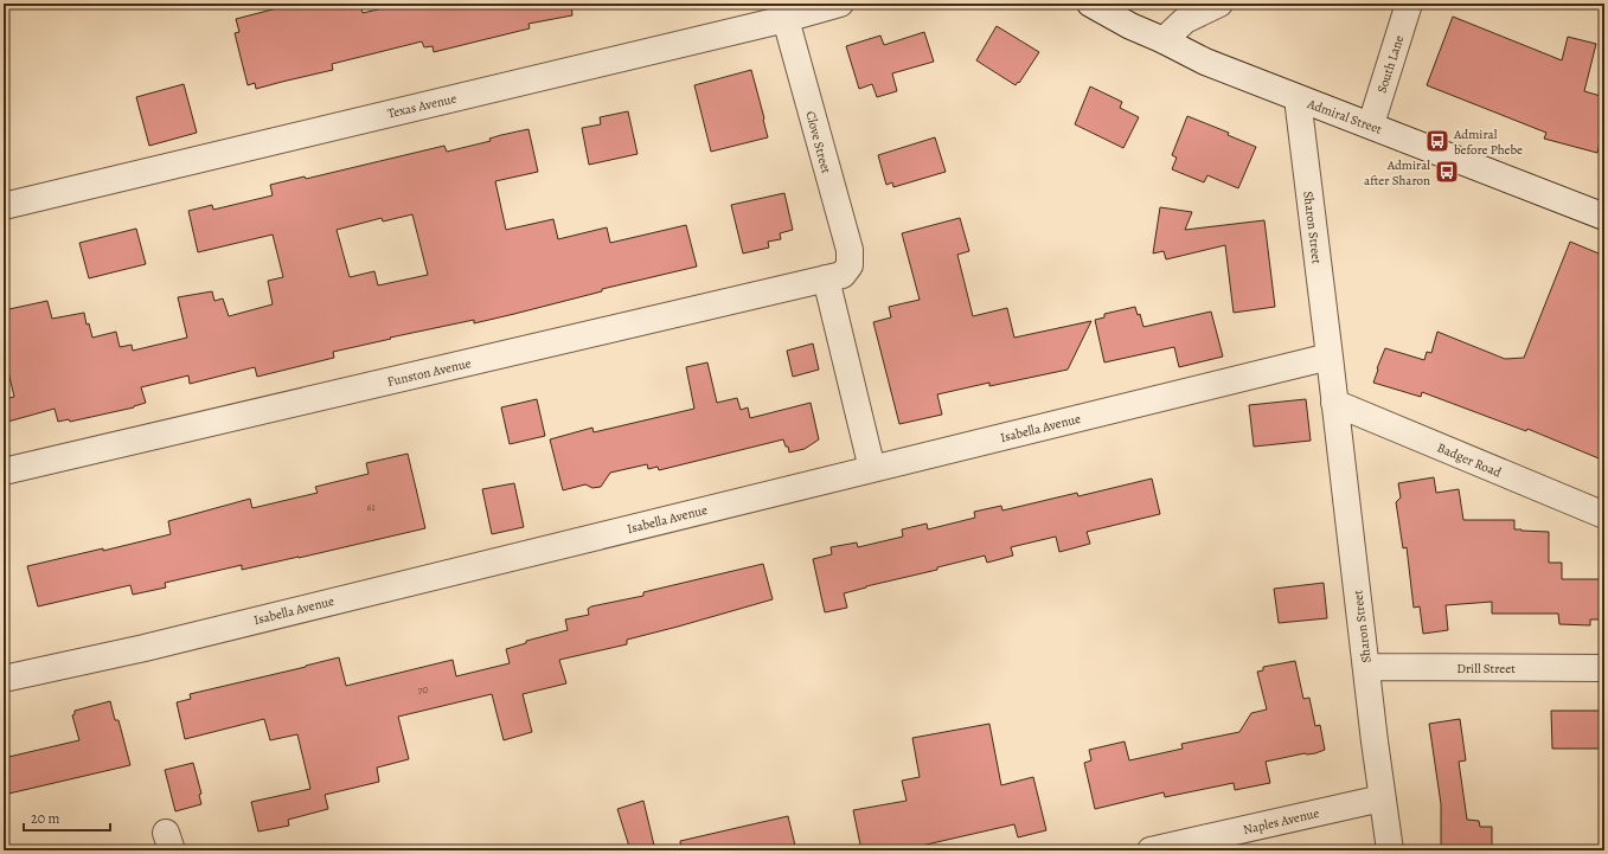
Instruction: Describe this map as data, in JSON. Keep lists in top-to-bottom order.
{
  "streets": {
    "street": [
      "South Lane",
      "Texas Avenue",
      "Admiral Street",
      "Clove Street",
      "Sharon Street",
      "Funston Avenue",
      "Isabella Avenue",
      "Badger Road",
      "Drill Street",
      "Naples Avenue"
    ]
  },
  "crossings": [
    ["South Lane", "Admiral Street"],
    ["Texas Avenue", "Clove Street"],
    ["Admiral Street", "Sharon Street"],
    ["Clove Street", "Funston Avenue"],
    ["Sharon Street", "Isabella Avenue"],
    ["Sharon Street", "Badger Road"],
    ["Sharon Street", "Drill Street"],
    ["Sharon Street", "Naples Avenue"]
  ],
  "places": {
    "bus stop": ["Admiral before Phebe", "Admiral after Sharon"]
  },
  "house_numbers": ["61", "70"],
  "scale_bar": "20 m"
}
